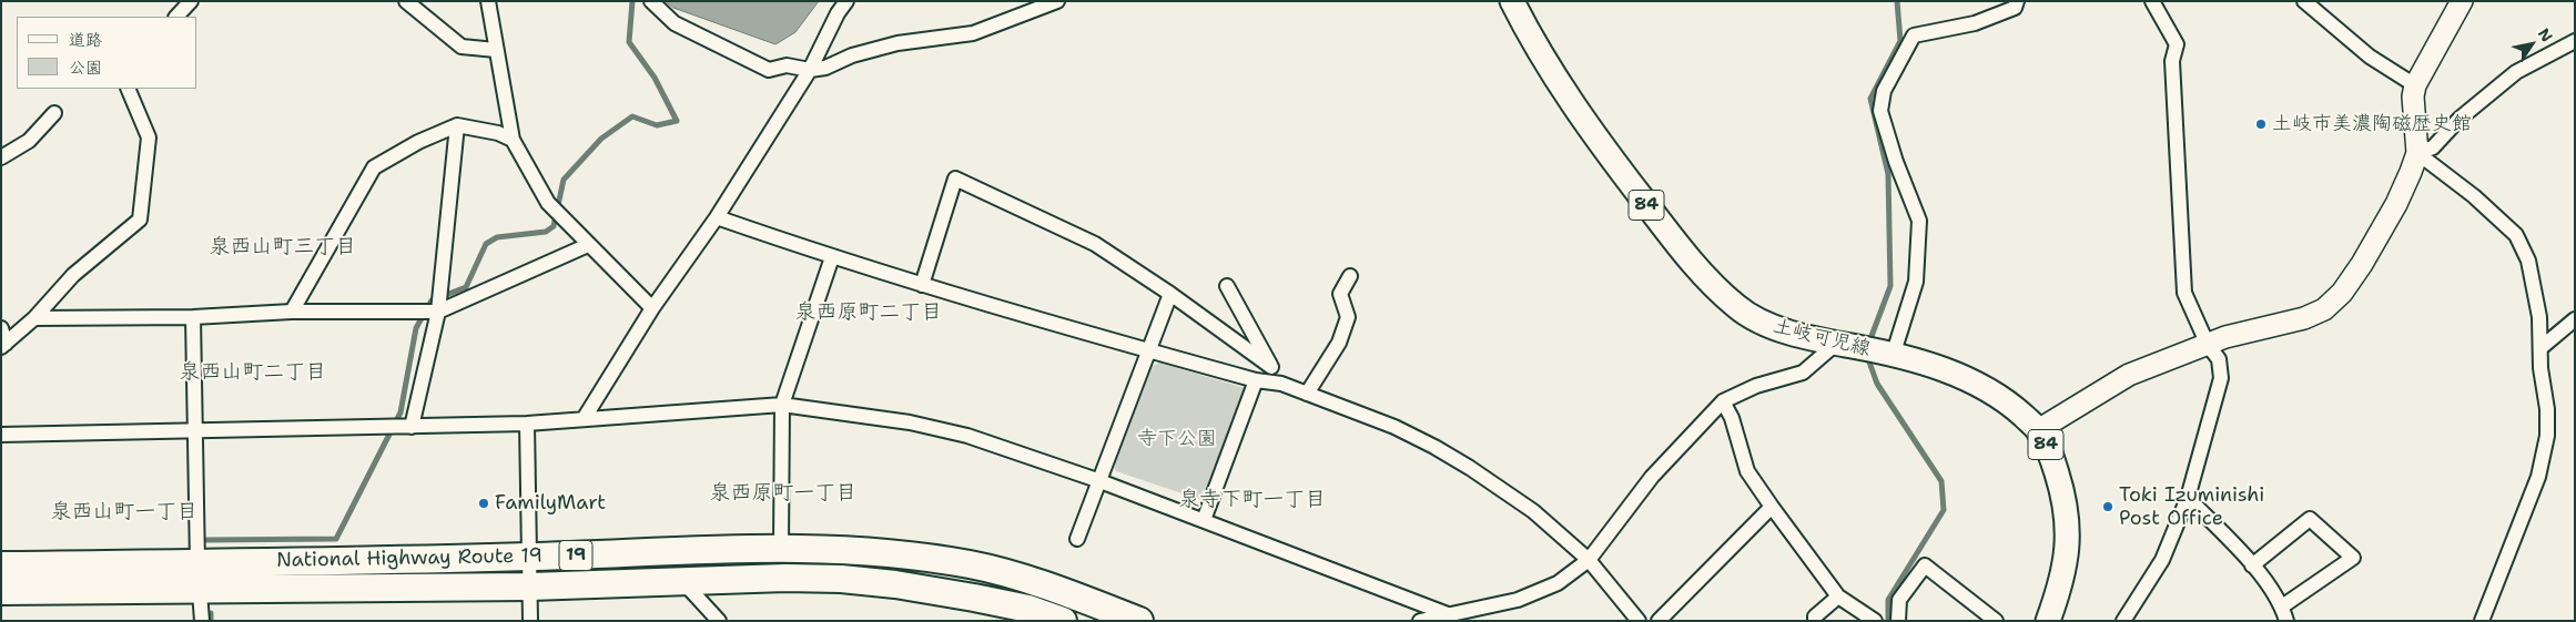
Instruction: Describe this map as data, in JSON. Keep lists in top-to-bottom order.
{
  "streets": {
    "highway": ["19", "National Highway Route 19"],
    "main road": ["84", "土岐可児線"]
  },
  "districts": [
    "泉西山町三丁目",
    "泉西原町二丁目",
    "泉西山町二丁目",
    "泉西原町一丁目",
    "泉寺下町一丁目",
    "泉西山町一丁目"
  ],
  "parks": ["寺下公園"],
  "places": ["土岐市美濃陶磁歴史館", "FamilyMart", "Toki Izuminishi Post Office"],
  "legend": ["道路", "公園"],
  "north": "top right"
}
